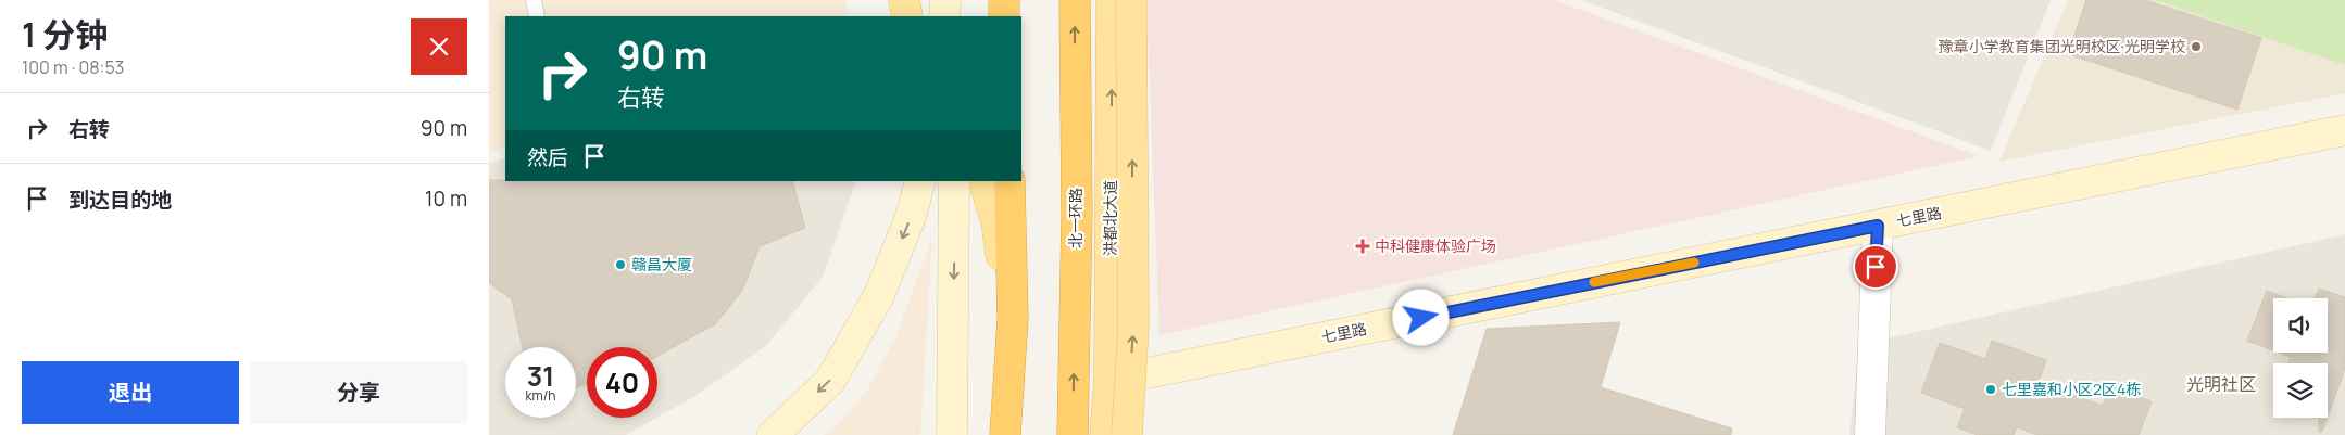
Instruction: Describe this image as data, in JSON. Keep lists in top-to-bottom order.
{
  "streets": {
    "highway": ["北一环路"],
    "main road": ["洪都北大道"],
    "street": ["七里路"]
  },
  "crossings": [
    ["七里路", "洪都北大道"]
  ],
  "districts": ["光明社区"],
  "places": {
    "other": ["豫章小学教育集团光明校区·光明学校", "赣昌大厦", "七里嘉和小区2区4栋"],
    "health": ["中科健康体验广场"]
  },
  "page": {
    "heading": ["1 分钟", "100 m · 08:53"],
    "turn": ["90 m", "右转"],
    "list": [
      {
        "name": "右转",
        "value": "90 m"
      },
      {
        "name": "到达目的地",
        "value": "10 m"
      }
    ],
    "then": "然后",
    "speed": "31 km/h",
    "limit": "40",
    "buttons": ["退出", "分享"]
  }
}
